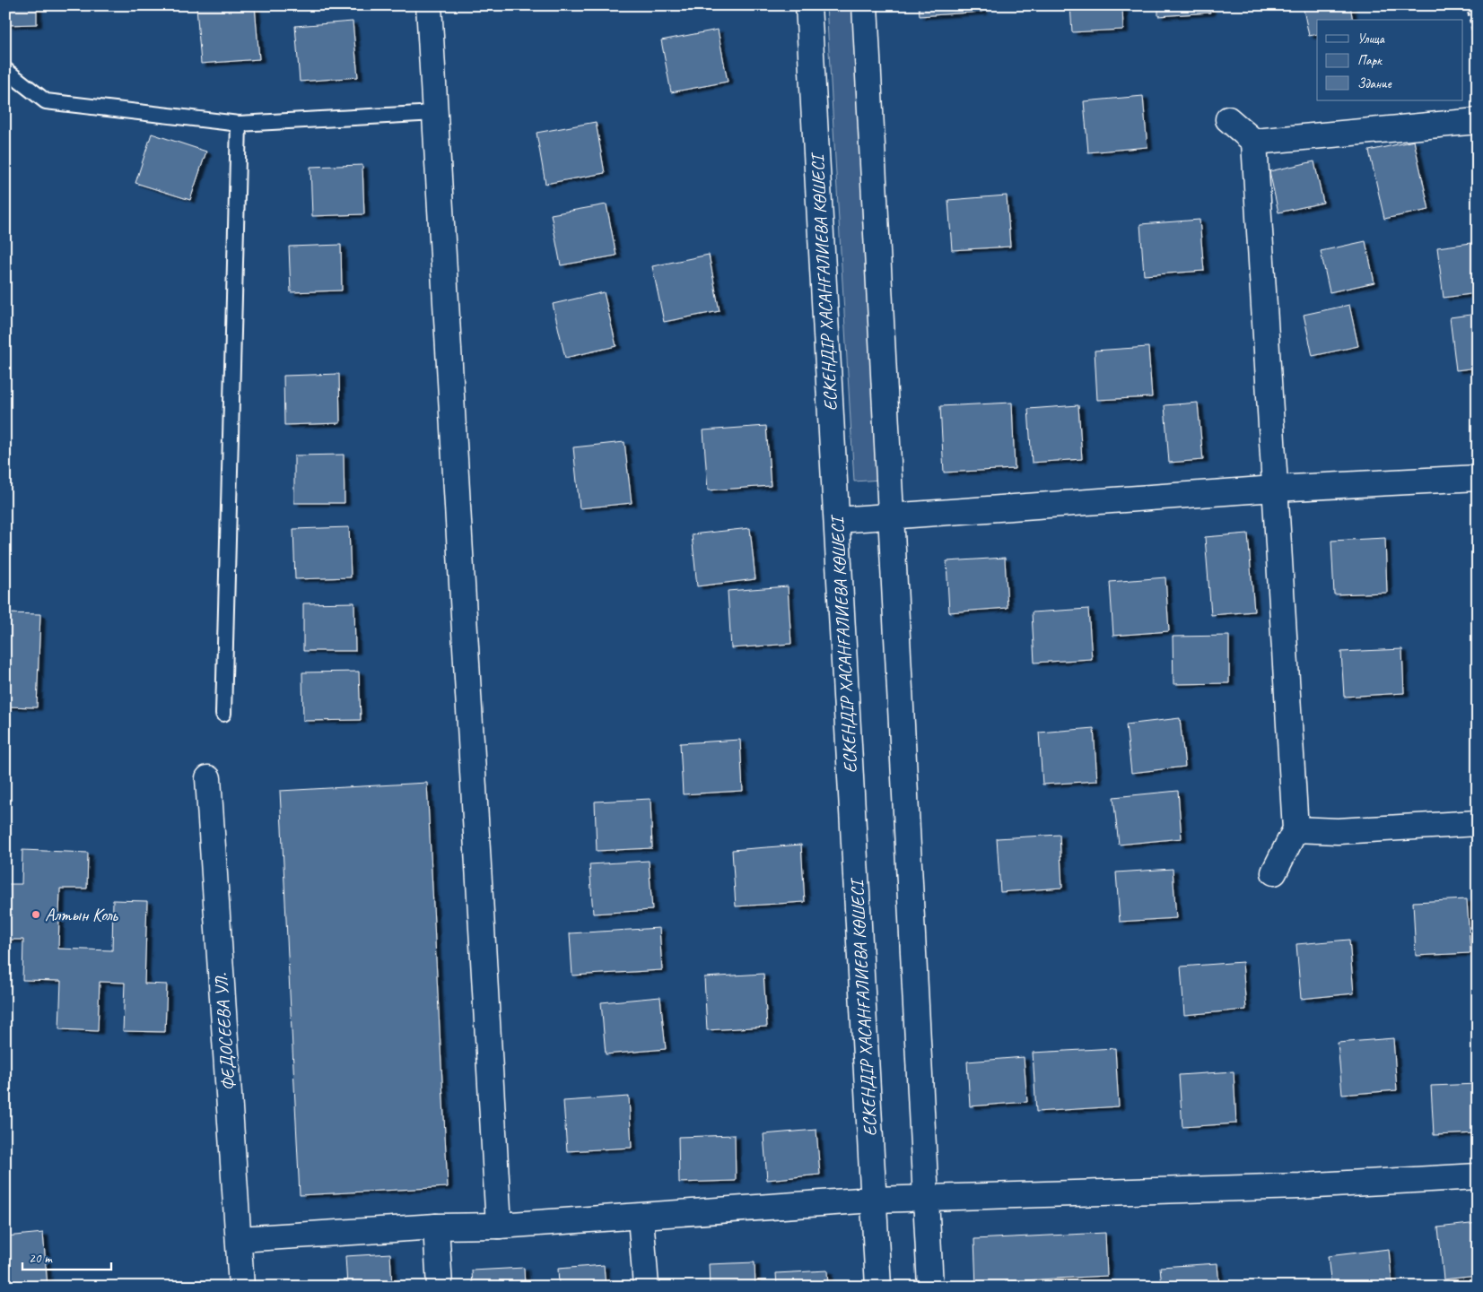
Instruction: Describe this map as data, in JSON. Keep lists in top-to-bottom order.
{
  "streets": {
    "street": ["ЕСКЕНДІР ХАСАНҒАЛИЕВА КӨШЕСІ", "ФЕДОСЕЕВА УЛ."]
  },
  "places": ["Алтын Коль"],
  "legend": ["Улица", "Парк", "Здание"],
  "scale_bar": "20 m"
}
